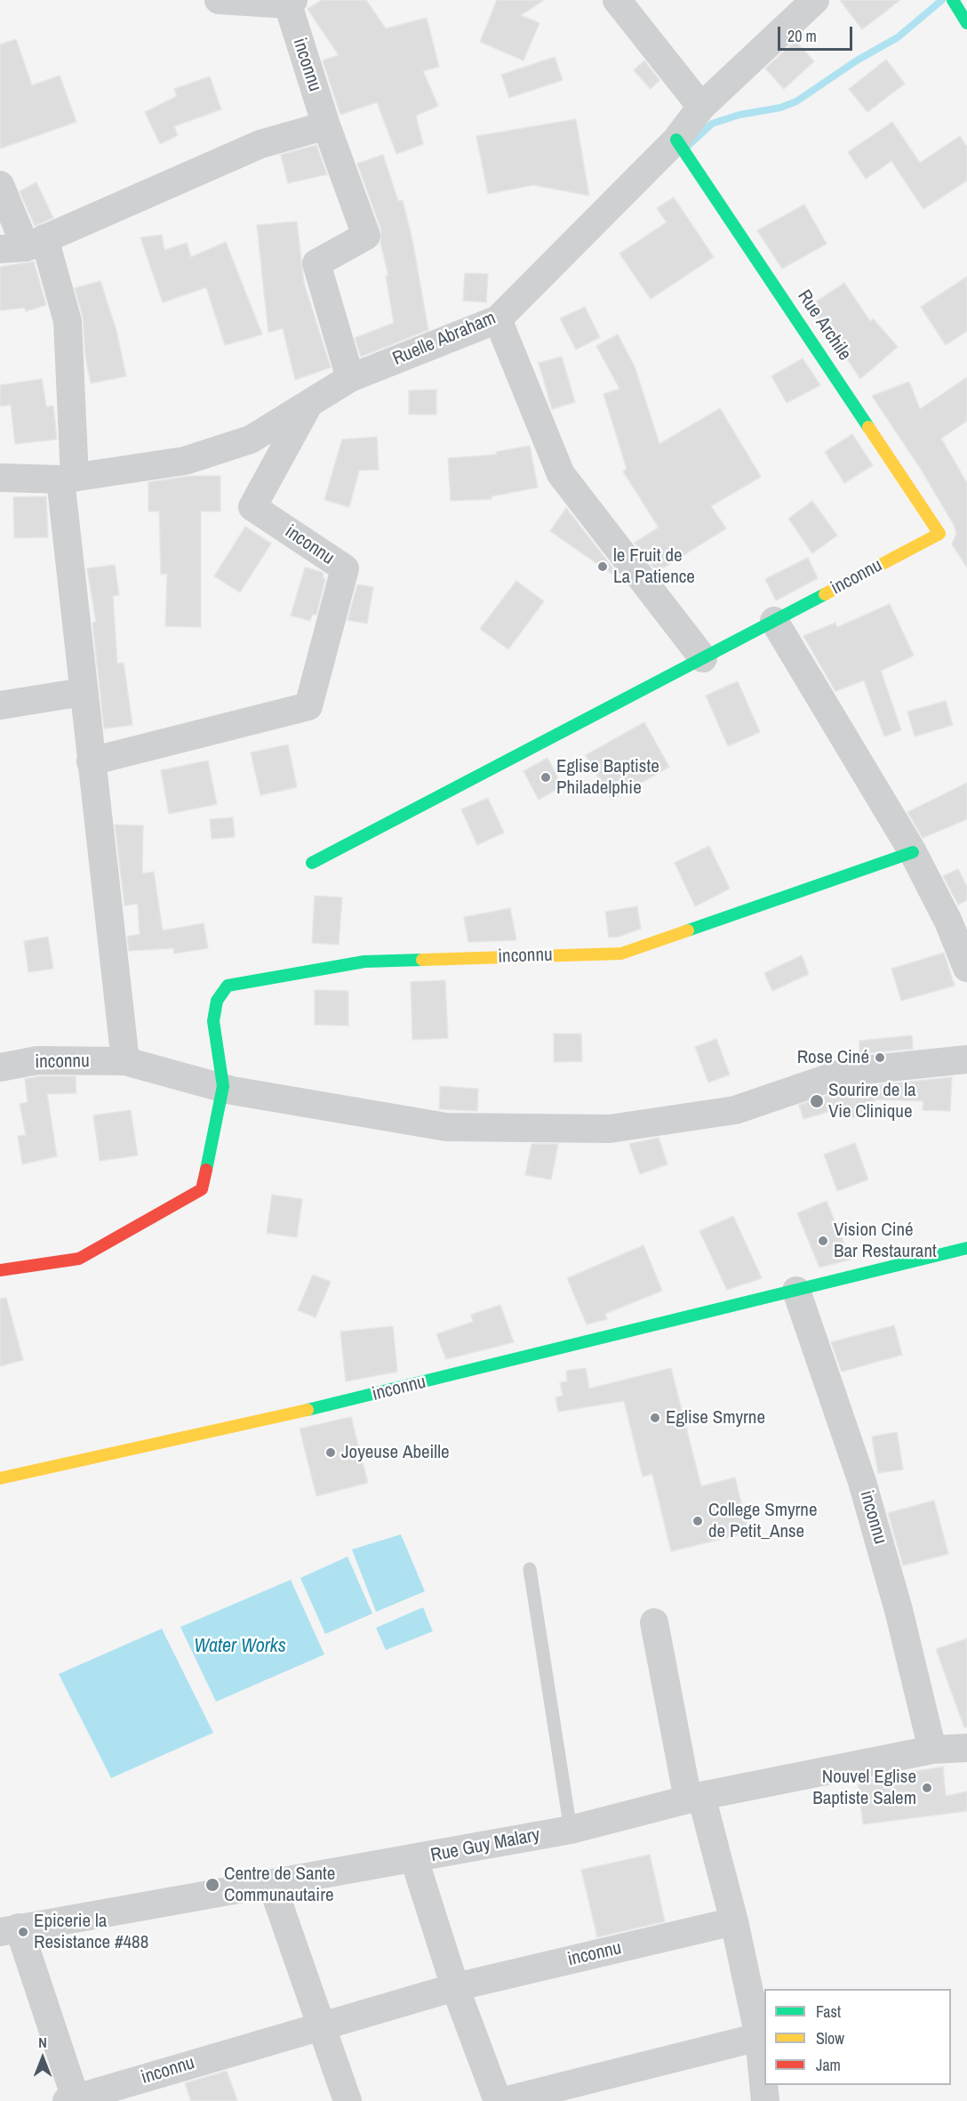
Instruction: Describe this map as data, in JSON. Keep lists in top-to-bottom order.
{
  "streets": {
    "street": [
      "inconnu",
      "Rue Archile",
      "Ruelle Abraham",
      "Rue Guy Malary"
    ]
  },
  "crossings": [
    ["inconnu", "Rue Archile"],
    ["inconnu", "Ruelle Abraham"],
    ["inconnu", "Rue Guy Malary"],
    ["Rue Archile", "Ruelle Abraham"]
  ],
  "water": ["Water Works"],
  "places": [
    "le Fruit de La Patience",
    "Eglise Baptiste Philadelphie",
    "Rose Ciné",
    "Sourire de la Vie Clinique",
    "Vision Ciné Bar Restaurant",
    "Eglise Smyrne",
    "Joyeuse Abeille",
    "College Smyrne de Petit_Anse",
    "Nouvel Eglise Baptiste Salem",
    "Centre de Sante Communautaire",
    "Epicerie la Resistance #488"
  ],
  "legend": ["Fast", "Slow", "Jam"],
  "scale_bar": "20 m",
  "north": "top"
}
